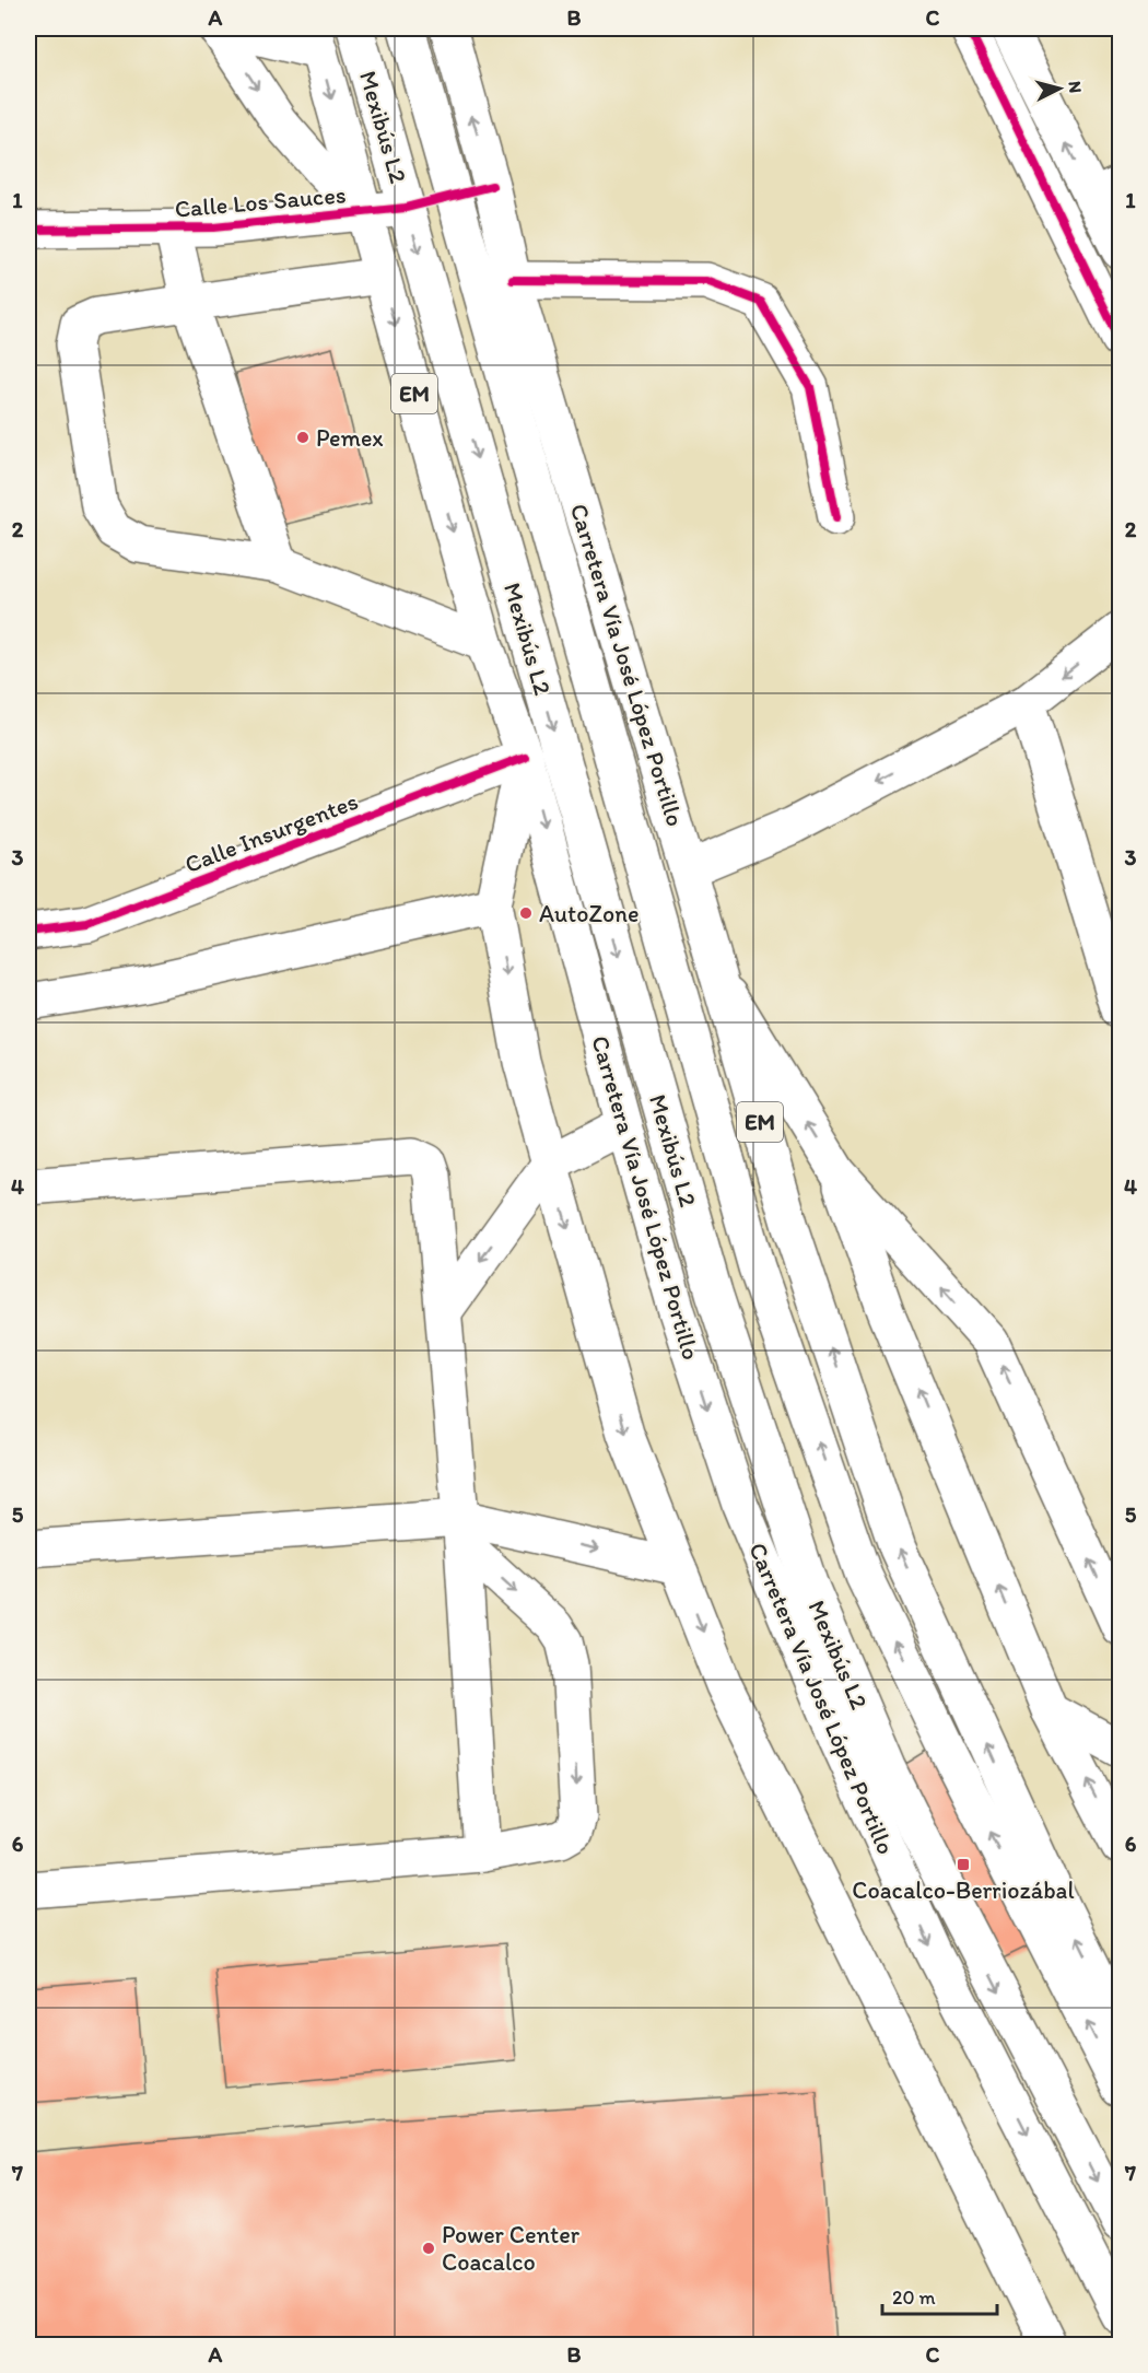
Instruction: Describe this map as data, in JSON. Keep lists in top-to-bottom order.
{
  "streets": {
    "main road": [
      "Mexibús L2",
      "Calle Los Sauces",
      "EM",
      "Carretera Vía José López Portillo",
      "Calle Insurgentes"
    ]
  },
  "crossings": [
    ["Mexibús L2", "Calle Los Sauces"],
    ["Calle Los Sauces", "Carretera Vía José López Portillo"],
    ["Carretera Vía José López Portillo", "Calle Insurgentes"]
  ],
  "places": {
    "other": ["Pemex", "AutoZone", "Power Center Coacalco"],
    "transit": ["Coacalco-Berriozábal"]
  },
  "scale_bar": "20 m",
  "north": "right",
  "grid": {
    "columns": ["A", "B", "C"],
    "rows": [
      "1",
      "2",
      "3",
      "4",
      "5",
      "6",
      "7"
    ]
  }
}
